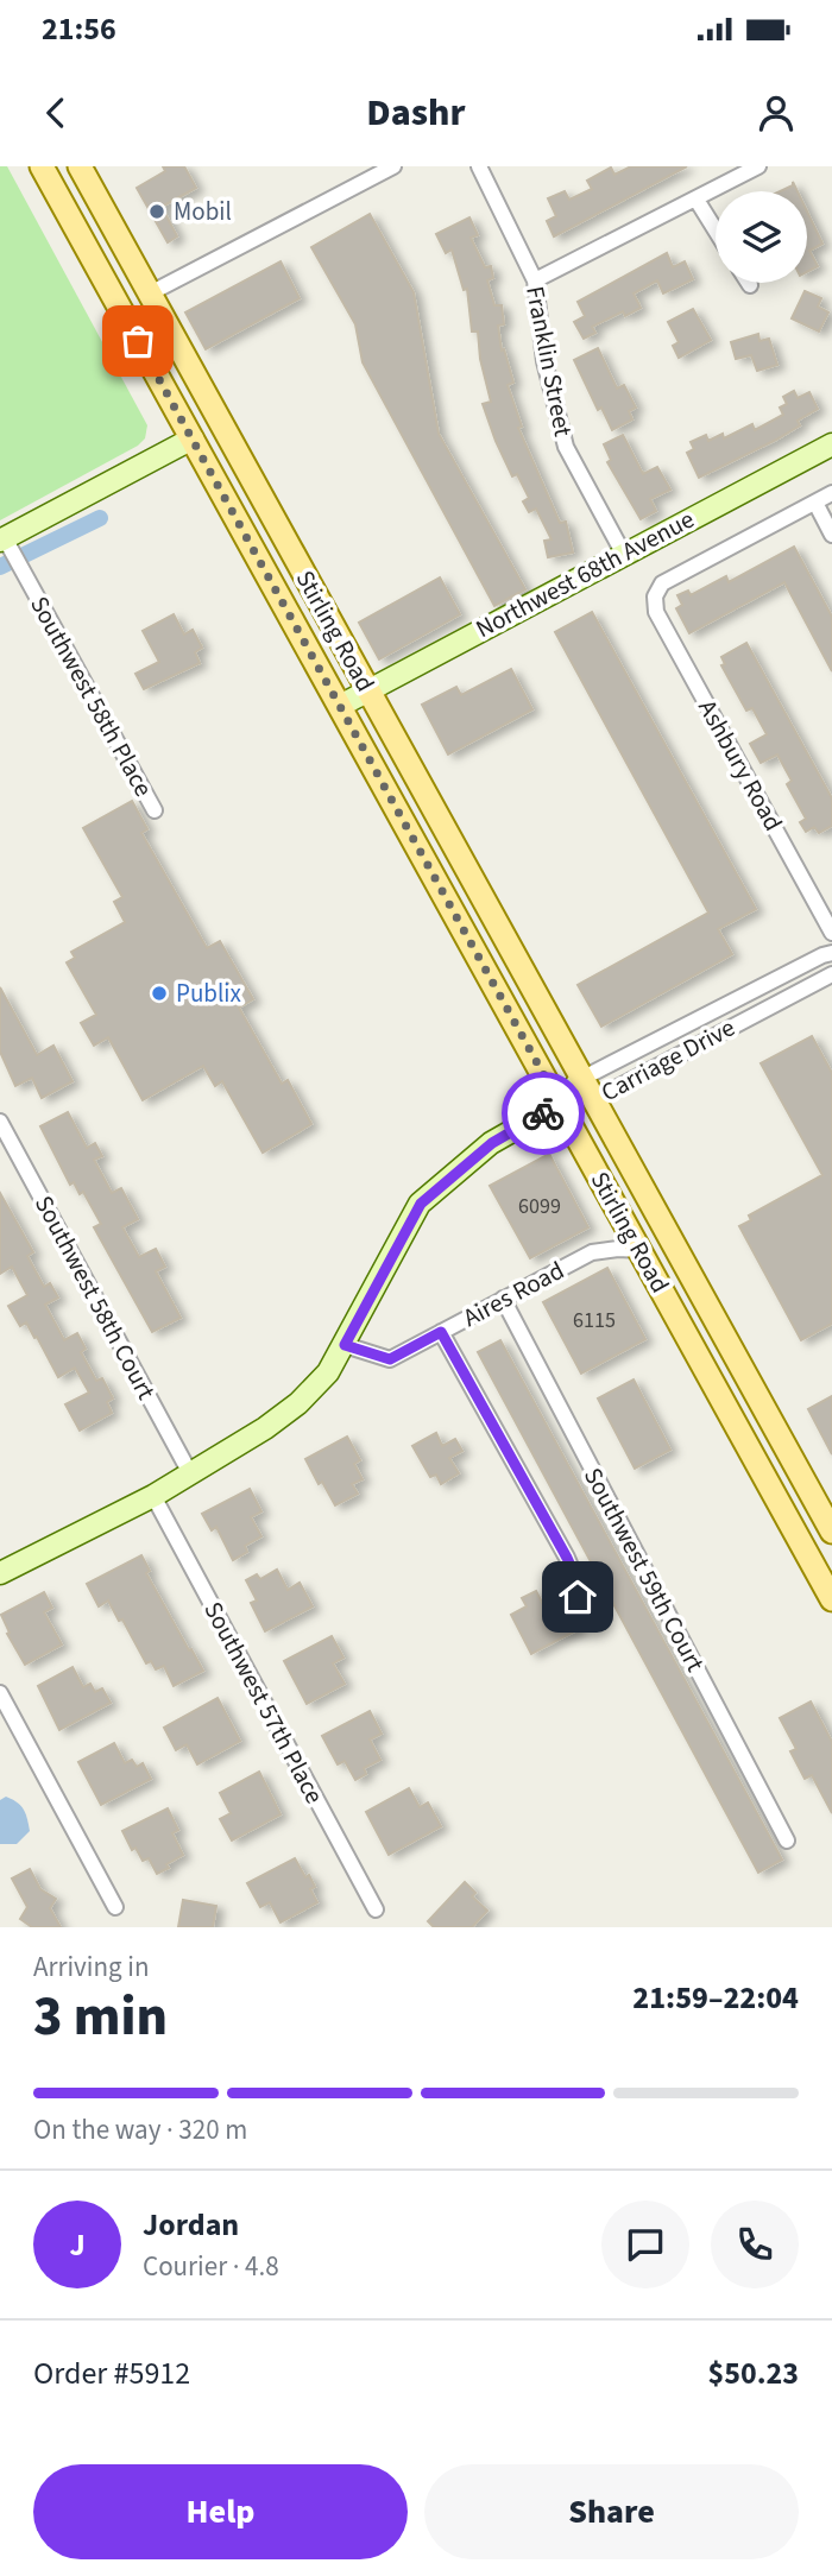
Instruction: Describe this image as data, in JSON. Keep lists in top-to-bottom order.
{
  "streets": {
    "main road": ["Stirling Road"],
    "street": [
      "Franklin Street",
      "Northwest 68th Avenue",
      "Southwest 58th Place",
      "Ashbury Road",
      "Carriage Drive",
      "Aires Road",
      "Southwest 58th Court",
      "Southwest 59th Court",
      "Southwest 57th Place"
    ]
  },
  "crossings": [
    ["Franklin Street", "Northwest 68th Avenue"],
    ["Northwest 68th Avenue", "Stirling Road"],
    ["Stirling Road", "Carriage Drive"],
    ["Stirling Road", "Aires Road"],
    ["Aires Road", "Southwest 59th Court"]
  ],
  "places": ["Mobil", "Publix"],
  "house_numbers": ["6099", "6115"],
  "page": {
    "status": "21:56",
    "header": "Dashr",
    "heading": ["3 min", "Arriving in", "21:59–22:04"],
    "panel": [
      "Jordan",
      "Courier · 4.8",
      "Order #5912",
      "$50.23"
    ],
    "bar": "On the way · 320 m",
    "round": "J",
    "buttons": ["Help", "Share"]
  }
}
